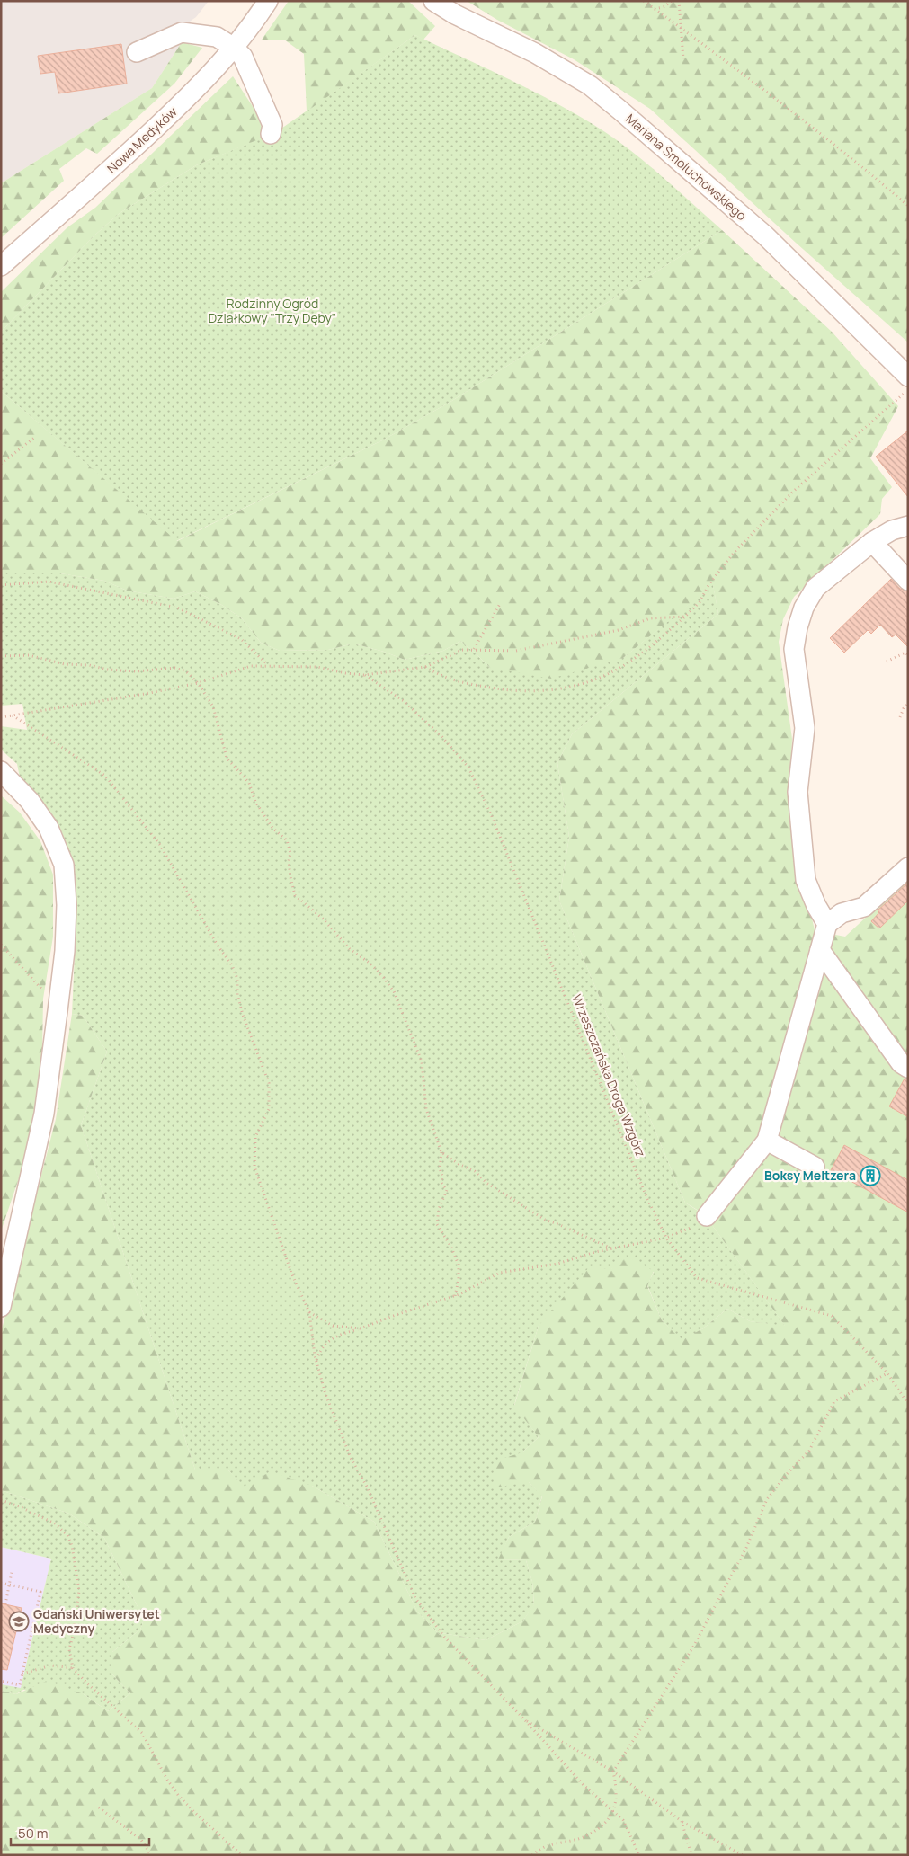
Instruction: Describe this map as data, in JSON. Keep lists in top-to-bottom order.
{
  "streets": {
    "street": ["Nowa Medyków", "Mariana Smoluchowskiego"],
    "path": ["Wrzeszczańska Droga Wzgórz"]
  },
  "parks": ["Rodzinny Ogród Działkowy \"Trzy Dęby\""],
  "places": {
    "building": ["Boksy Meltzera"],
    "school or university": ["Gdański Uniwersytet Medyczny"]
  },
  "scale_bar": "50 m"
}
